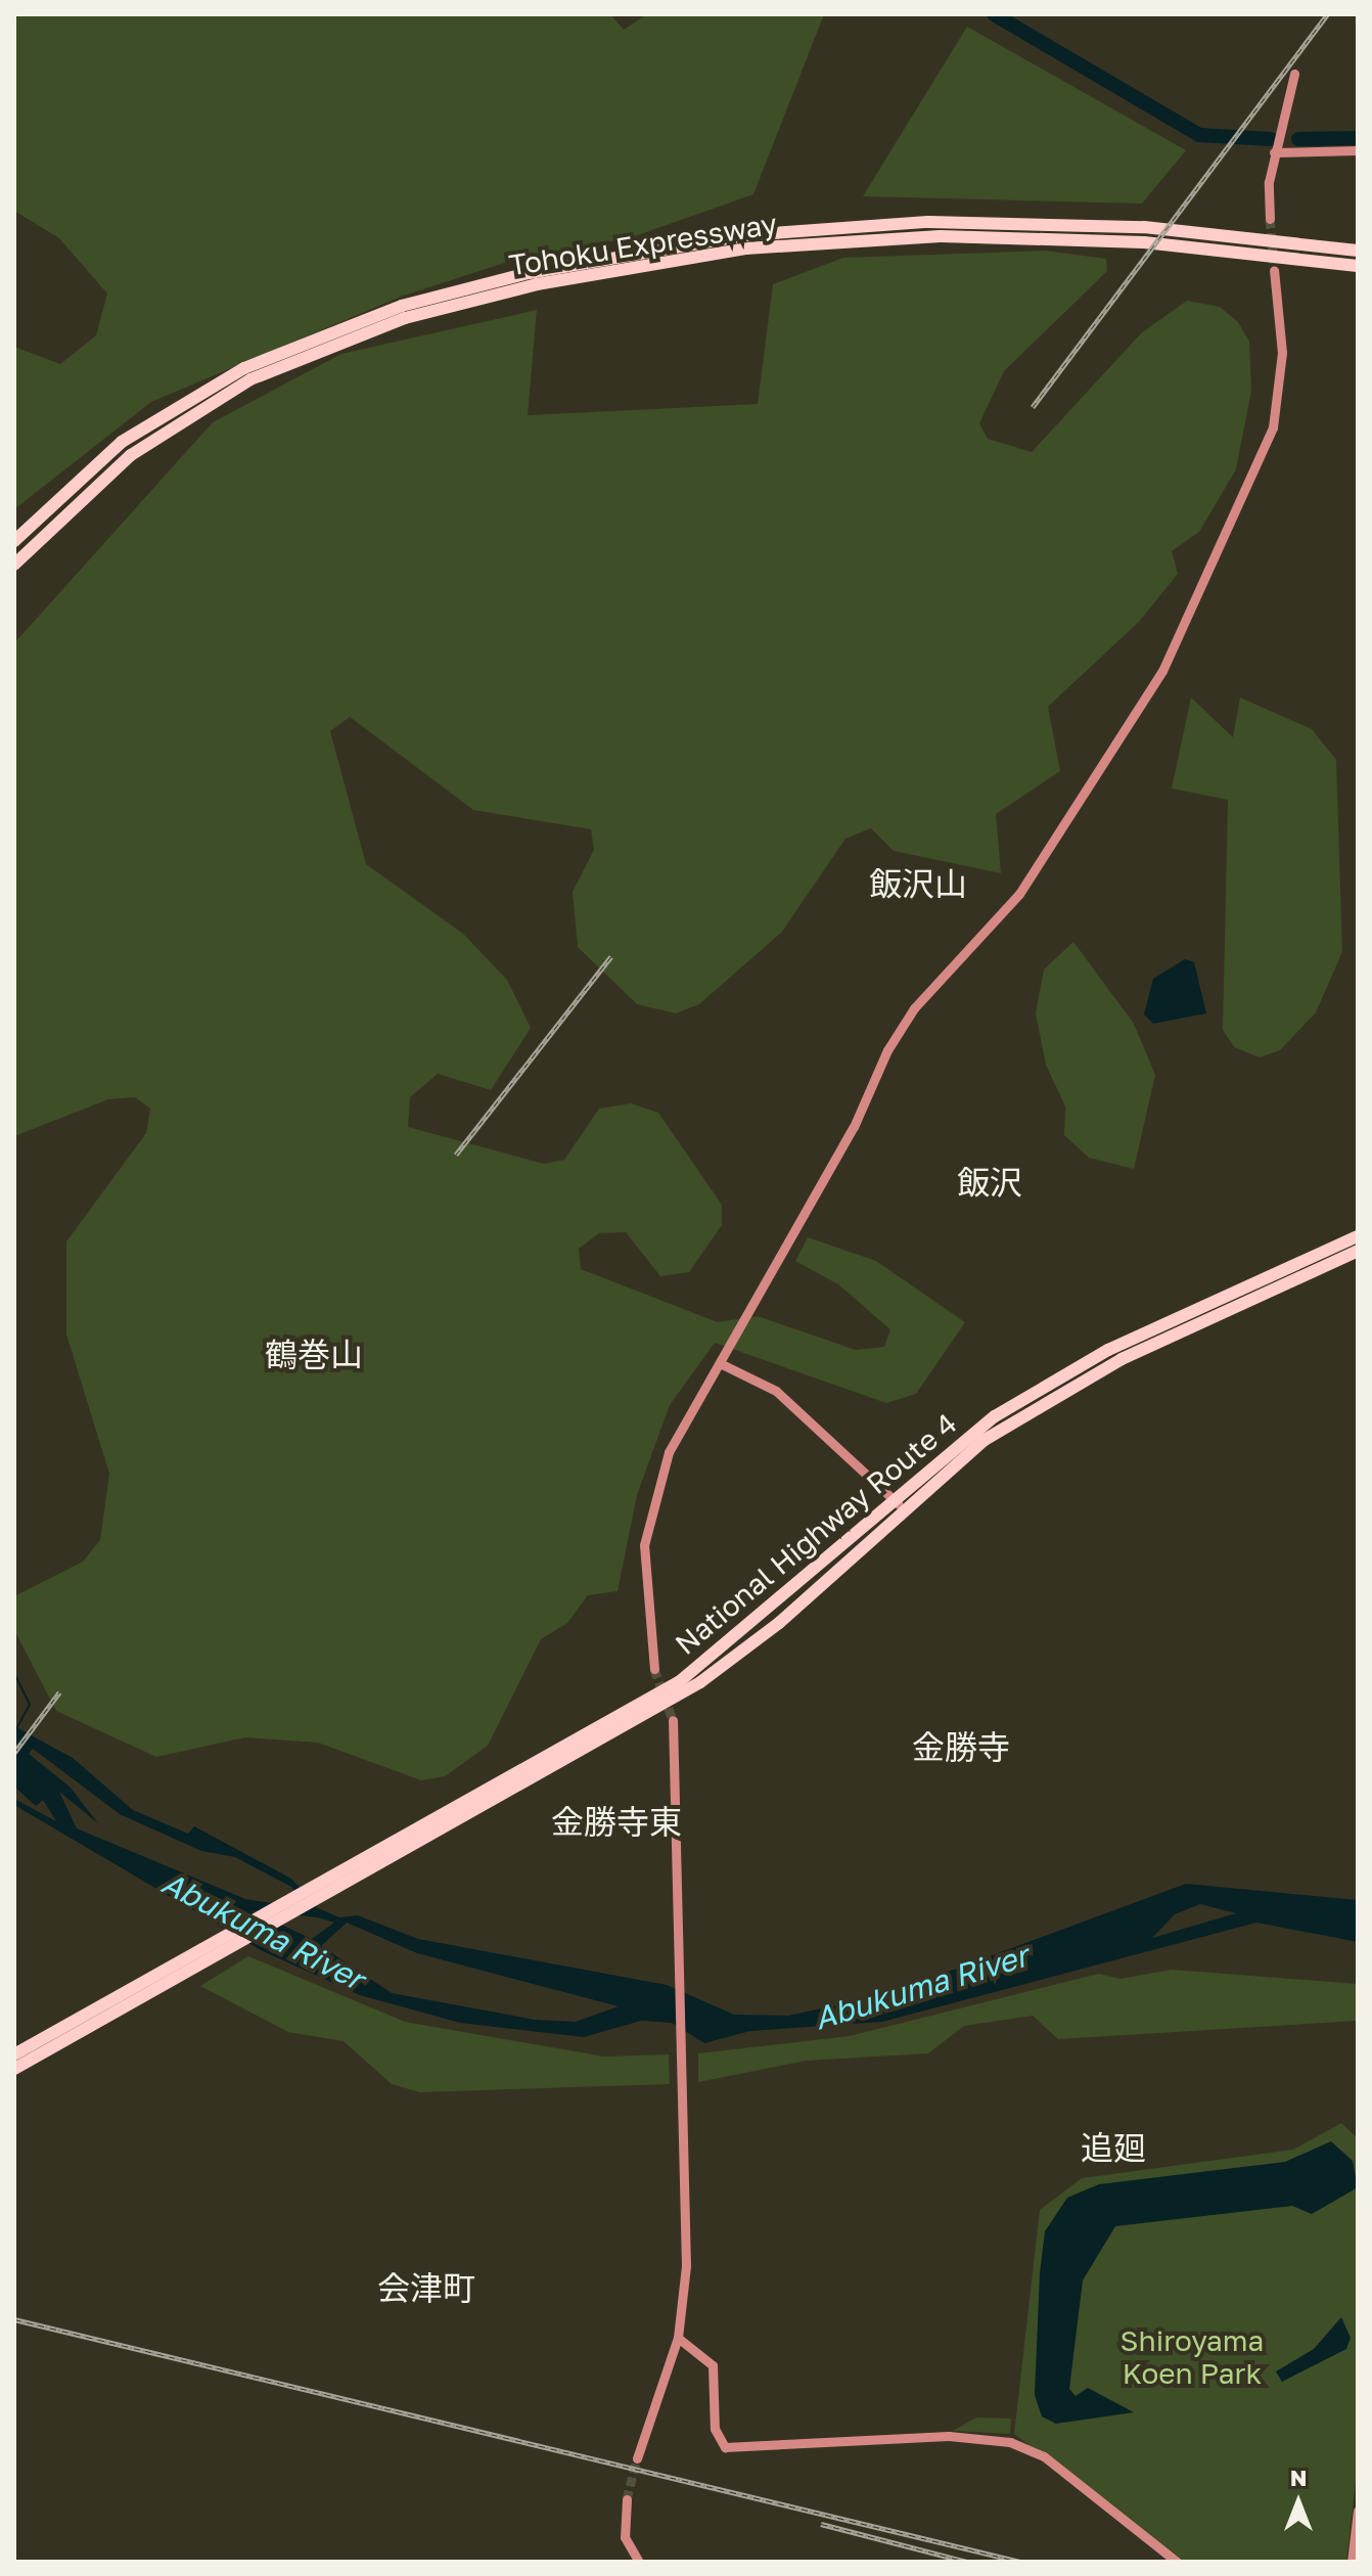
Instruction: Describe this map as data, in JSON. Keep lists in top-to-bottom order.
{
  "streets": {
    "highway": ["Tohoku Expressway", "National Highway Route 4"]
  },
  "districts": [
    "飯沢山",
    "飯沢",
    "鶴巻山",
    "金勝寺",
    "金勝寺東",
    "追廻",
    "会津町"
  ],
  "water": ["Abukuma River"],
  "parks": ["Shiroyama Koen Park"],
  "north": "top"
}
